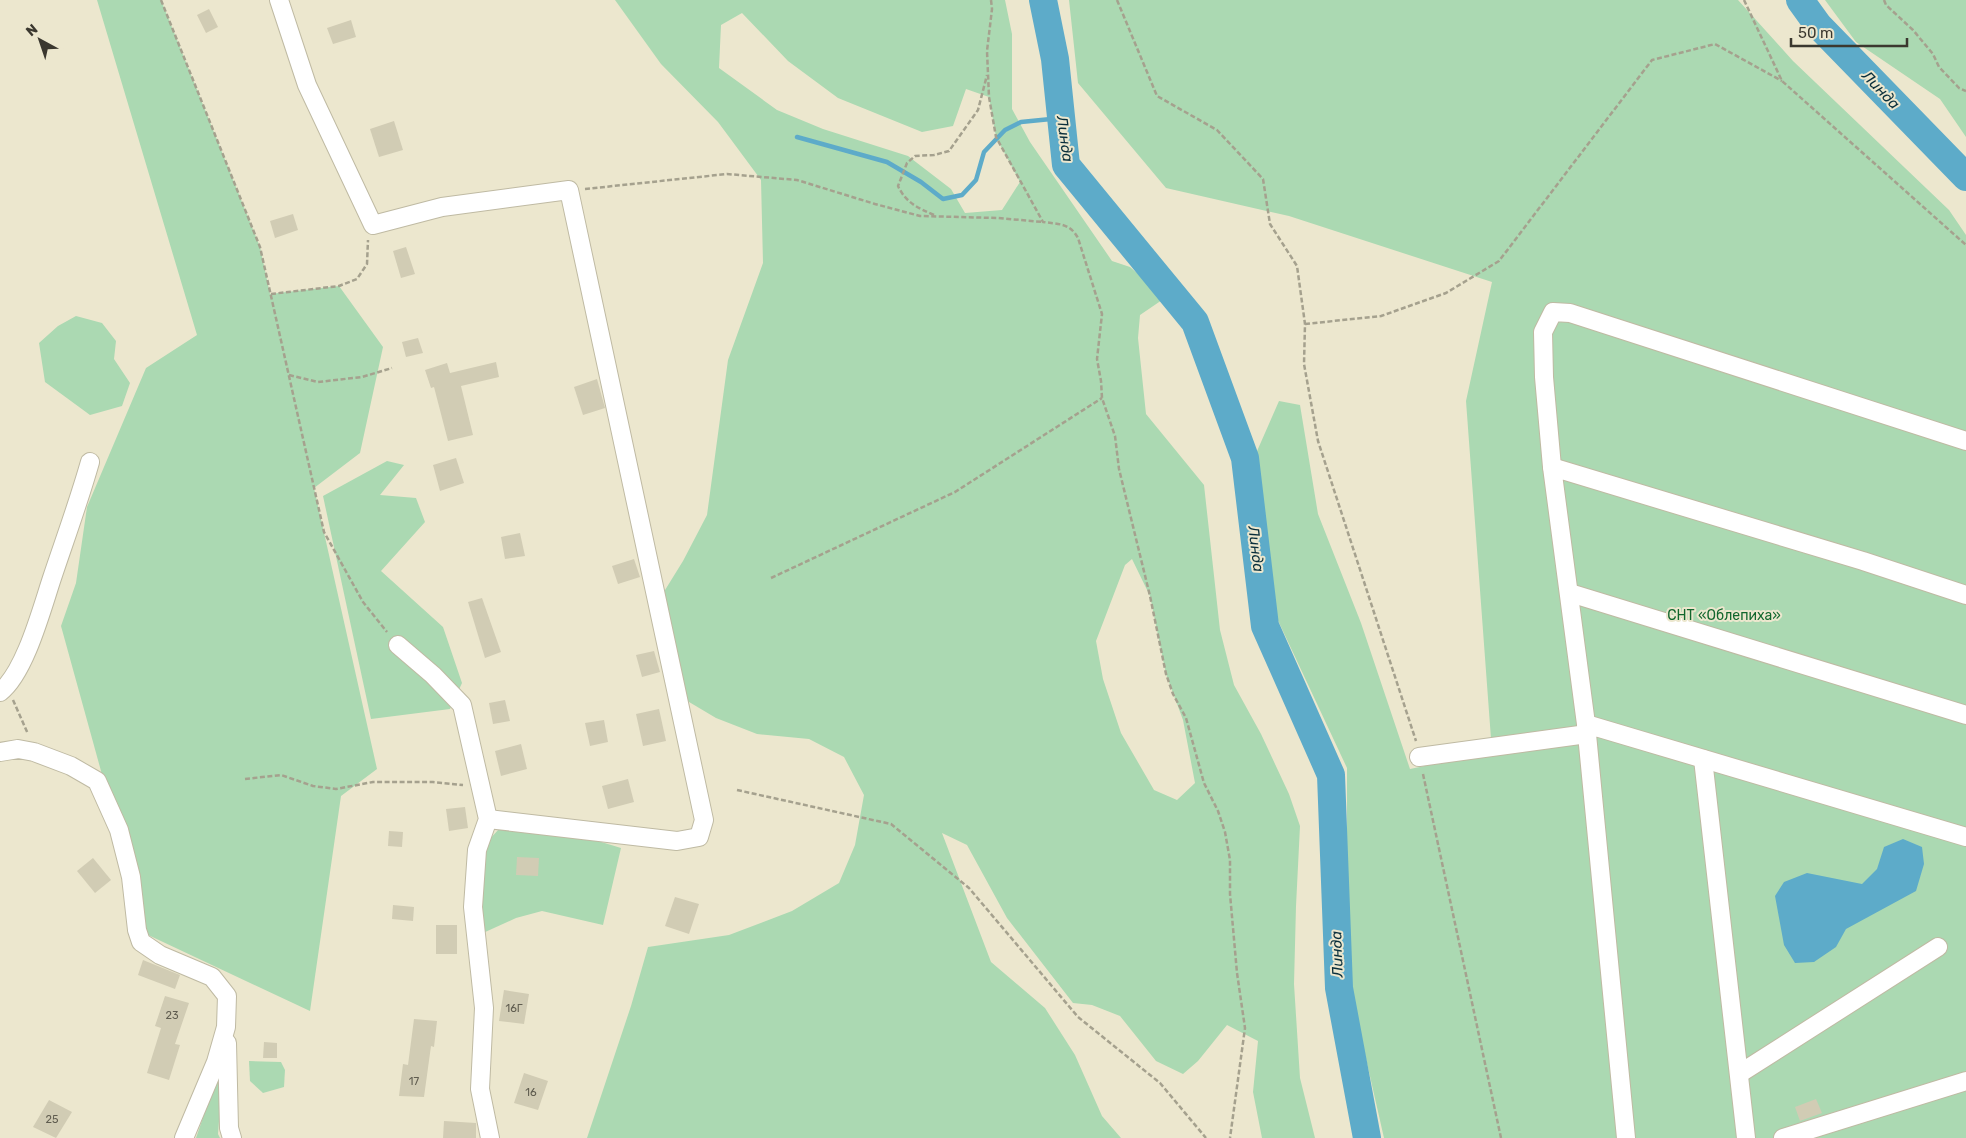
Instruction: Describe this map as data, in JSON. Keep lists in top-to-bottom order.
{
  "water": ["Линда"],
  "parks": ["СНТ «Облепиха»"],
  "house_numbers": [
    "16Г",
    "23",
    "17",
    "16",
    "25"
  ],
  "scale_bar": "50 m",
  "north": "top left"
}
